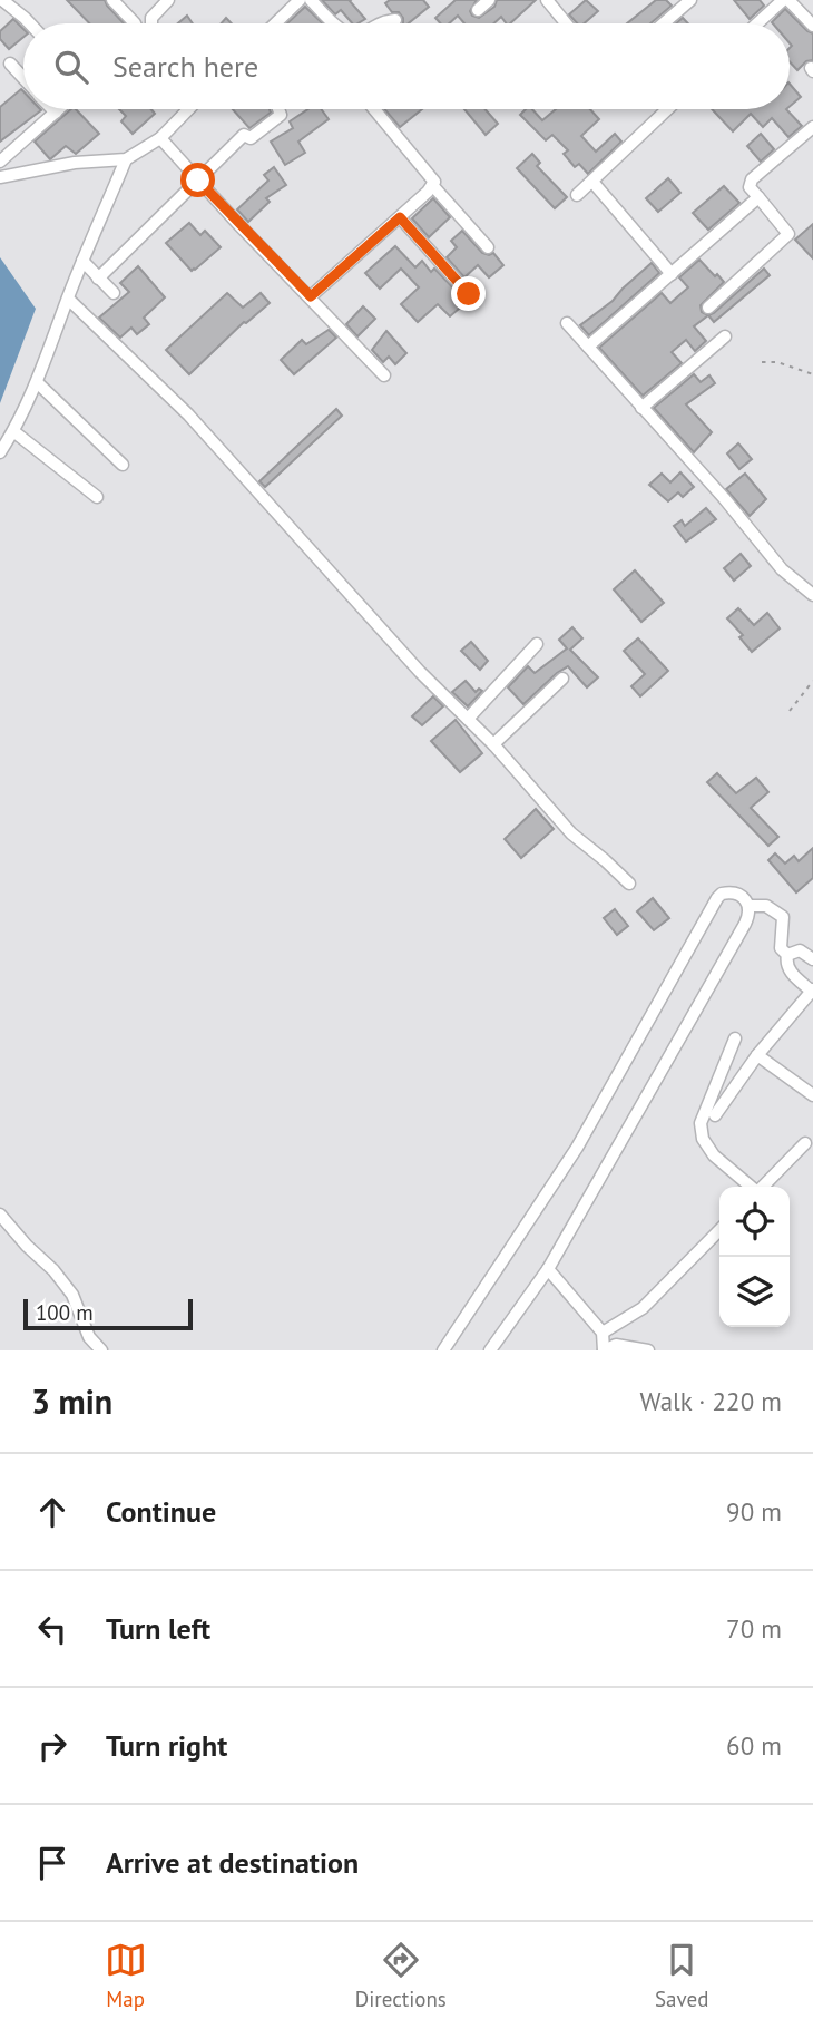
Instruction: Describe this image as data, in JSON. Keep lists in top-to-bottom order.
{
  "scale_bar": "100 m",
  "page": {
    "search": "Search here",
    "scale": "100 m",
    "heading": ["3 min", "Walk · 220 m"],
    "list": [
      ["Continue", "90 m"],
      ["Turn left", "70 m"],
      ["Turn right", "60 m"],
      "Arrive at destination"
    ],
    "nav": ["Map", "Directions", "Saved"]
  }
}
